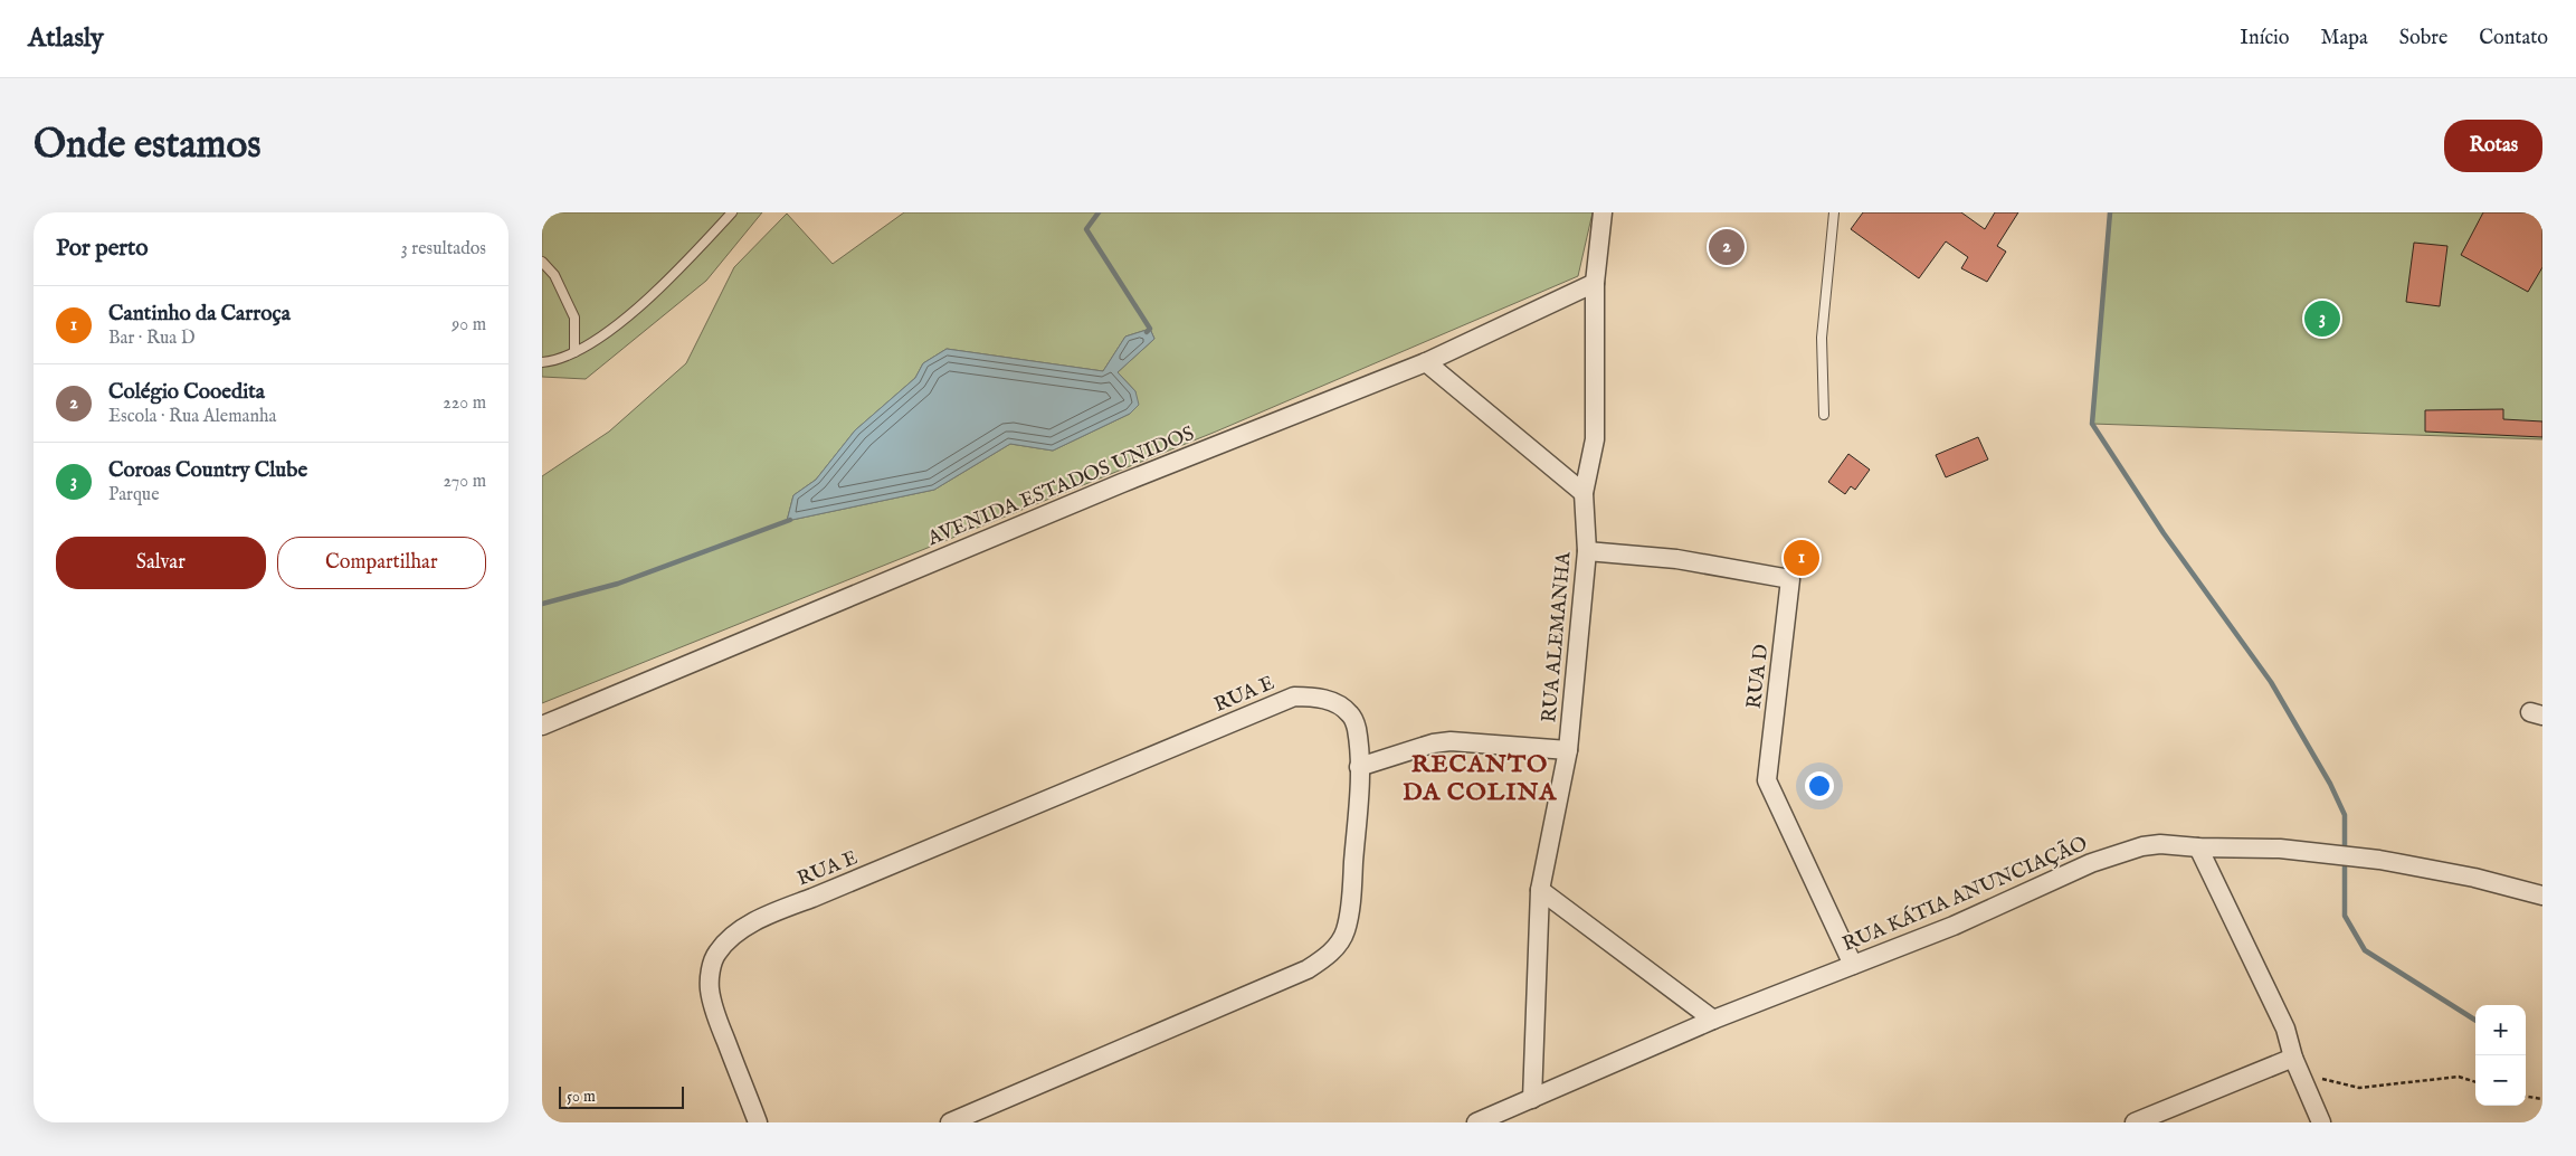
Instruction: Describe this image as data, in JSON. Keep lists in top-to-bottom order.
{
  "streets": {
    "street": [
      "AVENIDA ESTADOS UNIDOS",
      "RUA ALEMANHA",
      "RUA D",
      "RUA E",
      "RUA KÁTIA ANUNCIAÇÃO"
    ]
  },
  "crossings": [
    ["AVENIDA ESTADOS UNIDOS", "RUA ALEMANHA"],
    ["RUA ALEMANHA", "RUA D"],
    ["RUA ALEMANHA", "RUA KÁTIA ANUNCIAÇÃO"],
    ["RUA D", "RUA KÁTIA ANUNCIAÇÃO"]
  ],
  "districts": ["RECANTO DA COLINA"],
  "scale_bar": "50 m",
  "page": {
    "header": "Atlasly",
    "nav": [
      "Início",
      "Mapa",
      "Sobre",
      "Contato"
    ],
    "buttons": [
      "Rotas",
      ["Salvar", "Compartilhar"]
    ],
    "title": "Onde estamos",
    "heading": ["Por perto", "3 resultados"],
    "pins": ["2", "3", "1"],
    "list": [
      {
        "mark": "1",
        "name": "Cantinho da Carroça",
        "note": "Bar · Rua D",
        "value": "90 m"
      },
      {
        "mark": "2",
        "name": "Colégio Cooedita",
        "note": "Escola · Rua Alemanha",
        "value": "220 m"
      },
      {
        "mark": "3",
        "name": "Coroas Country Clube",
        "note": "Parque",
        "value": "270 m"
      }
    ],
    "map_buttons": ["+", "−"],
    "scale": "50 m"
  }
}
